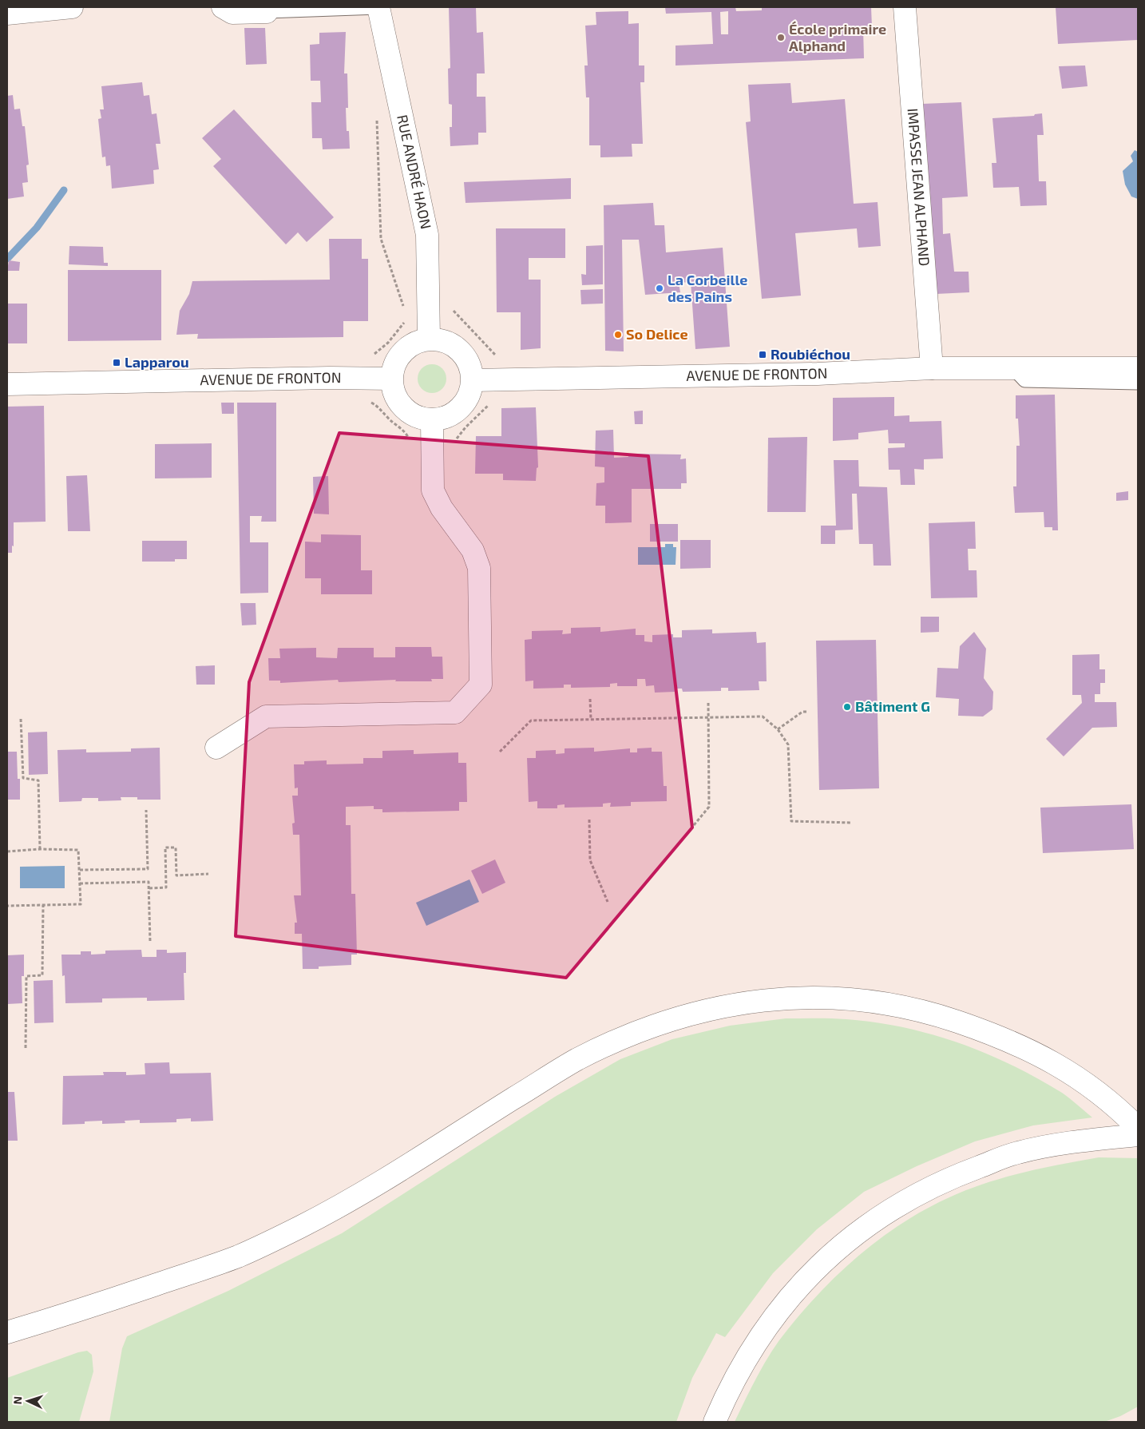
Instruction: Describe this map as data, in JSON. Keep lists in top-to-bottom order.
{
  "streets": {
    "main road": ["RUE ANDRÉ HAON", "IMPASSE JEAN ALPHAND", "AVENUE DE FRONTON"]
  },
  "crossings": [
    ["RUE ANDRÉ HAON", "AVENUE DE FRONTON"],
    ["IMPASSE JEAN ALPHAND", "AVENUE DE FRONTON"]
  ],
  "places": {
    "other": [
      "École primaire Alphand",
      "La Corbeille des Pains",
      "So Delice",
      "Bâtiment G"
    ],
    "transit": ["Roubiéchou", "Lapparou"]
  },
  "north": "left"
}
